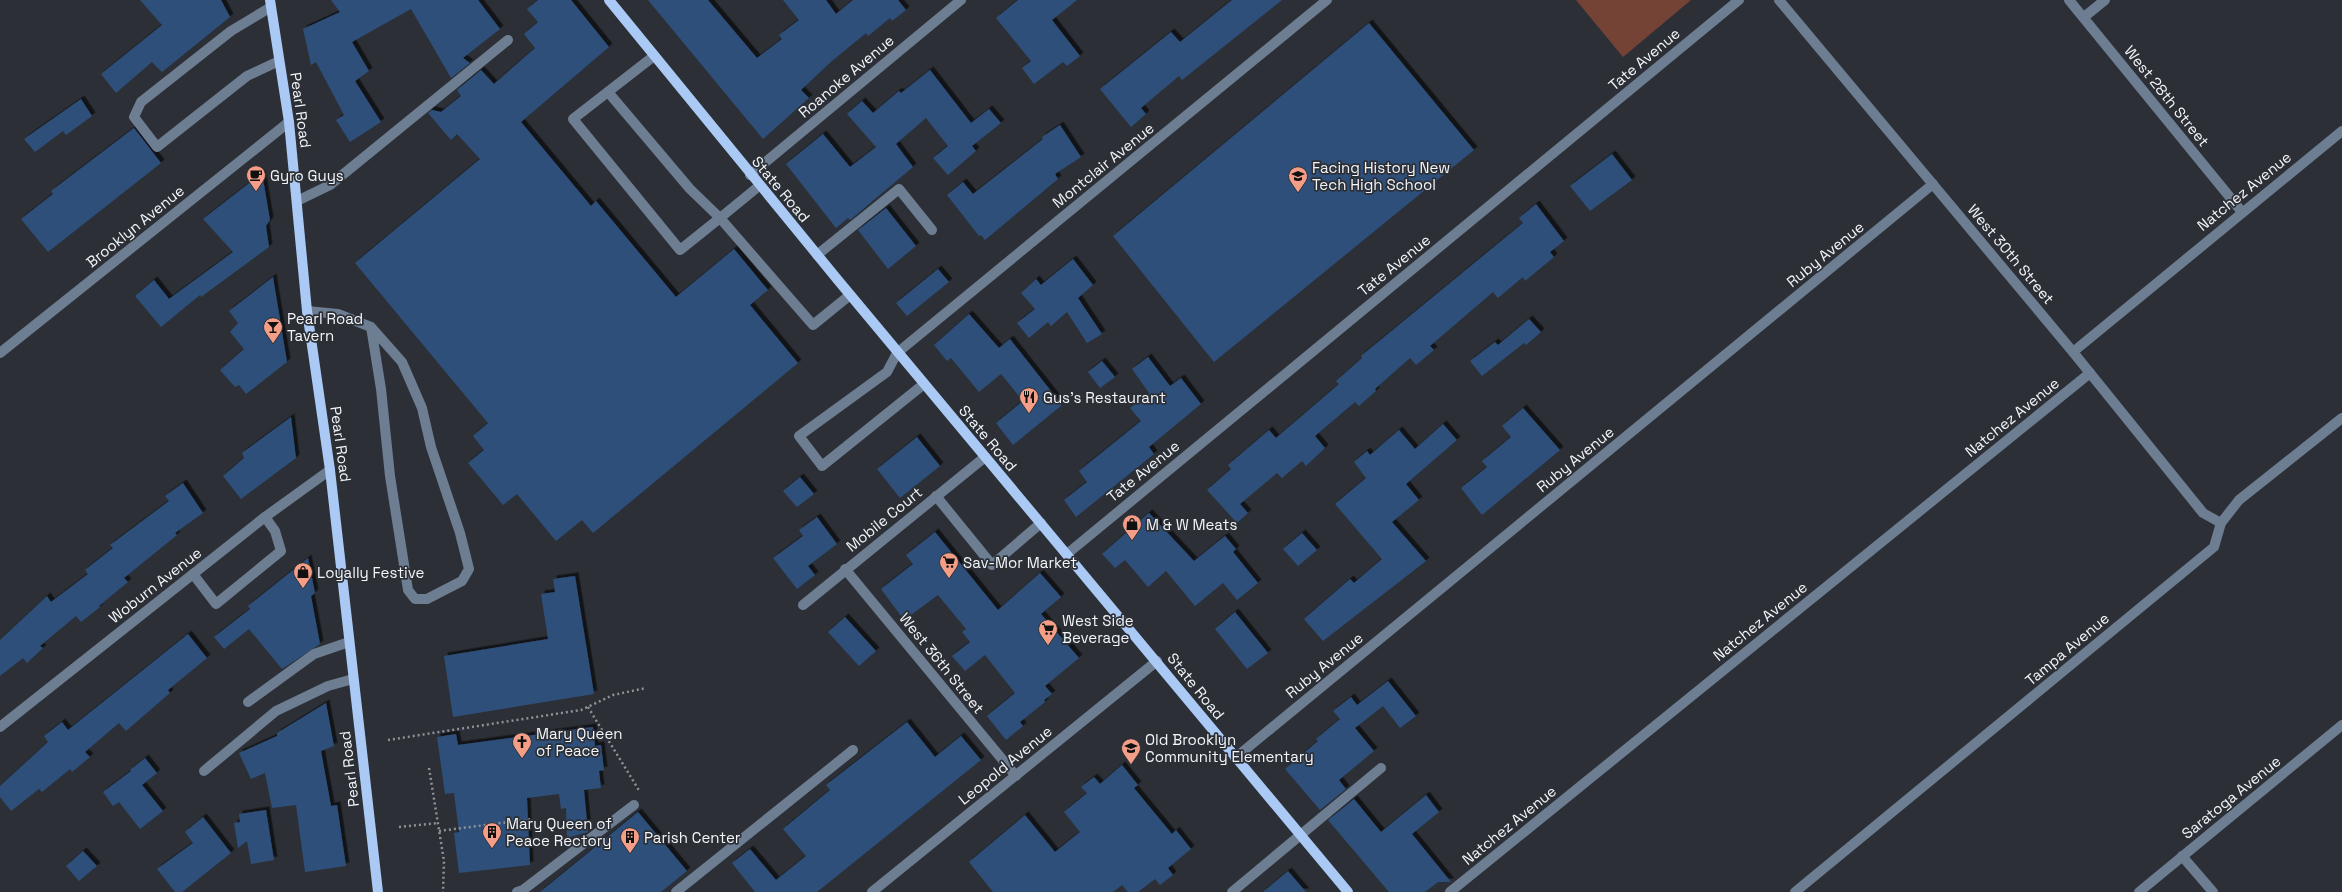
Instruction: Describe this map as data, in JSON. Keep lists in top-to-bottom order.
{
  "streets": {
    "main road": ["Pearl Road", "State Road"],
    "street": [
      "Tate Avenue",
      "Roanoke Avenue",
      "West 28th Street",
      "Montclair Avenue",
      "Natchez Avenue",
      "Brooklyn Avenue",
      "Ruby Avenue",
      "West 30th Street",
      "Mobile Court",
      "Woburn Avenue",
      "Tampa Avenue",
      "West 36th Street",
      "Leopold Avenue",
      "Saratoga Avenue"
    ]
  },
  "crossings": [
    ["Tate Avenue", "State Road"],
    ["Roanoke Avenue", "State Road"],
    ["West 28th Street", "Natchez Avenue"],
    ["Pearl Road", "Brooklyn Avenue"],
    ["Pearl Road", "Woburn Avenue"],
    ["Montclair Avenue", "State Road"],
    ["State Road", "Ruby Avenue"],
    ["State Road", "Mobile Court"],
    ["State Road", "Leopold Avenue"],
    ["Natchez Avenue", "West 30th Street"],
    ["Ruby Avenue", "West 30th Street"],
    ["West 30th Street", "Tampa Avenue"],
    ["Mobile Court", "West 36th Street"],
    ["West 36th Street", "Leopold Avenue"]
  ],
  "places": {
    "cafe": ["Gyro Guys"],
    "school or university": ["Facing History New Tech High School", "Old Brooklyn Community Elementary"],
    "bar": ["Pearl Road Tavern"],
    "restaurant": ["Gus's Restaurant"],
    "shop": ["M & W Meats", "Loyally Festive"],
    "supermarket": ["Sav-Mor Market", "West Side Beverage"],
    "church": ["Mary Queen of Peace"],
    "building": ["Mary Queen of Peace Rectory", "Parish Center"]
  }
}
